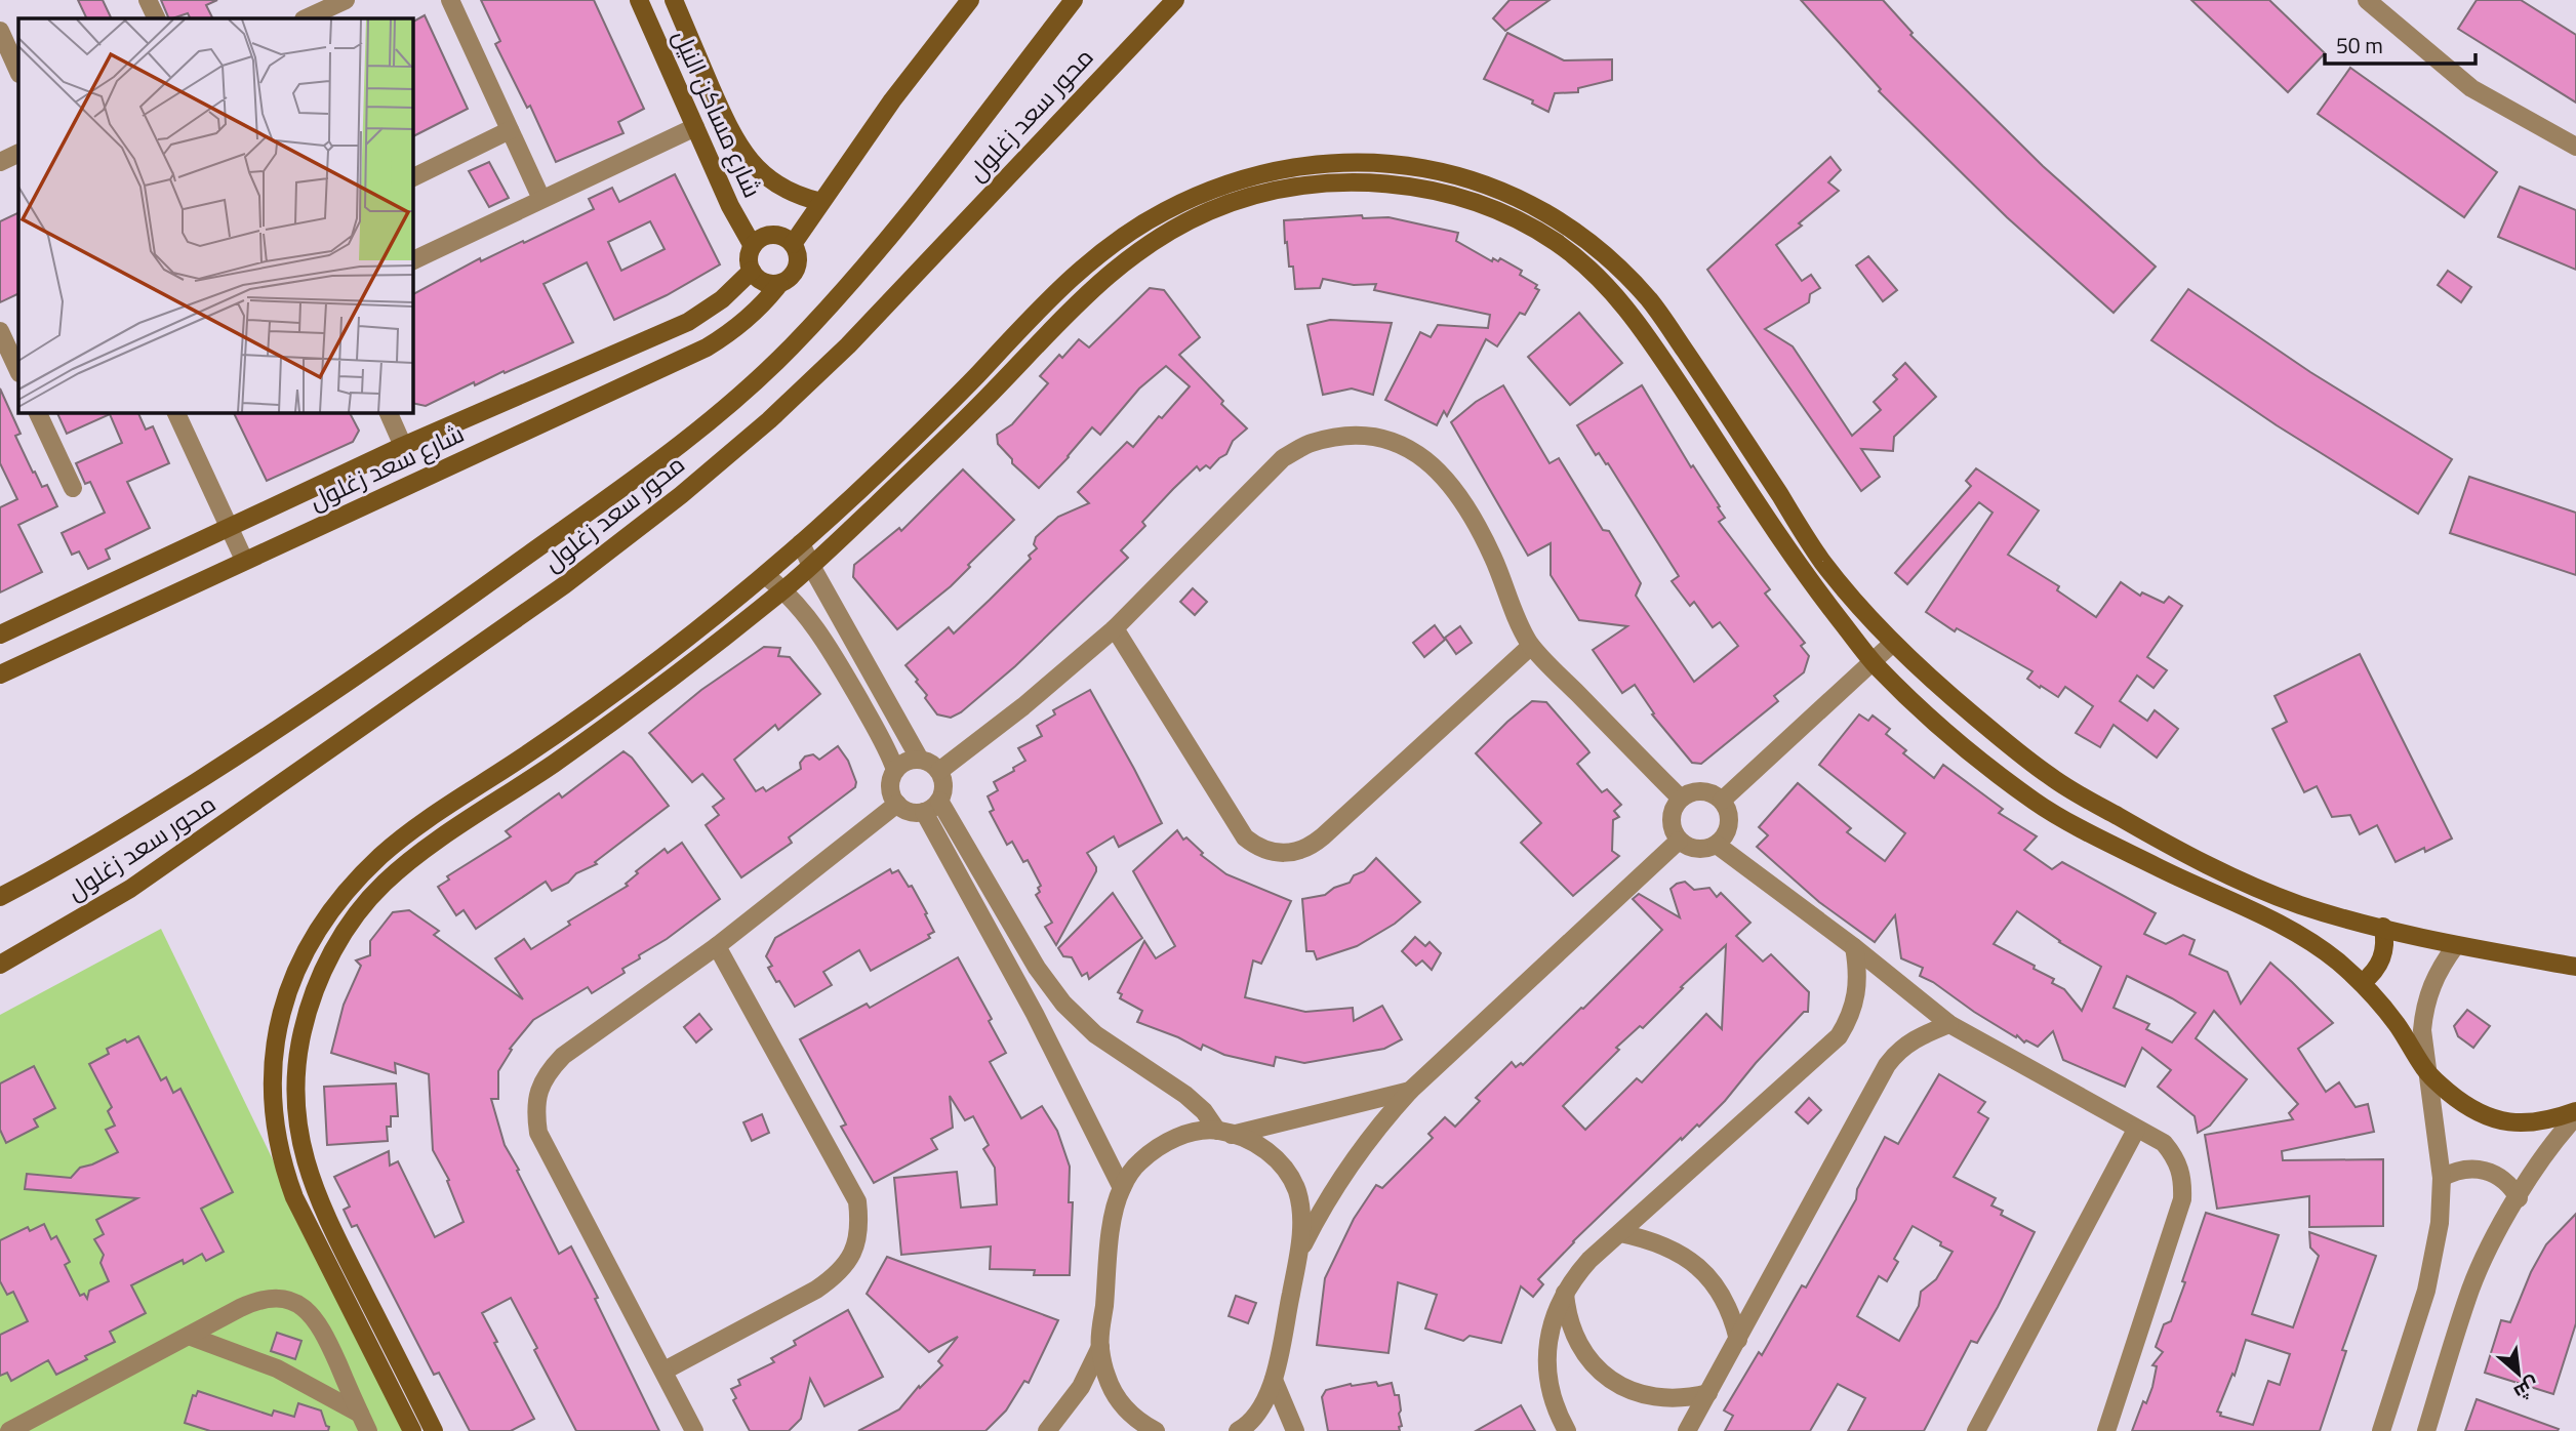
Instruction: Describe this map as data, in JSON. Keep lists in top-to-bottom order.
{
  "streets": {
    "street": ["شارع مساكن النيل", "محور سعد زغلول", "شارع سعد زغلول"]
  },
  "crossings": [
    ["شارع مساكن النيل", "شارع سعد زغلول"]
  ],
  "scale_bar": "50 m",
  "north": "bottom right"
}
